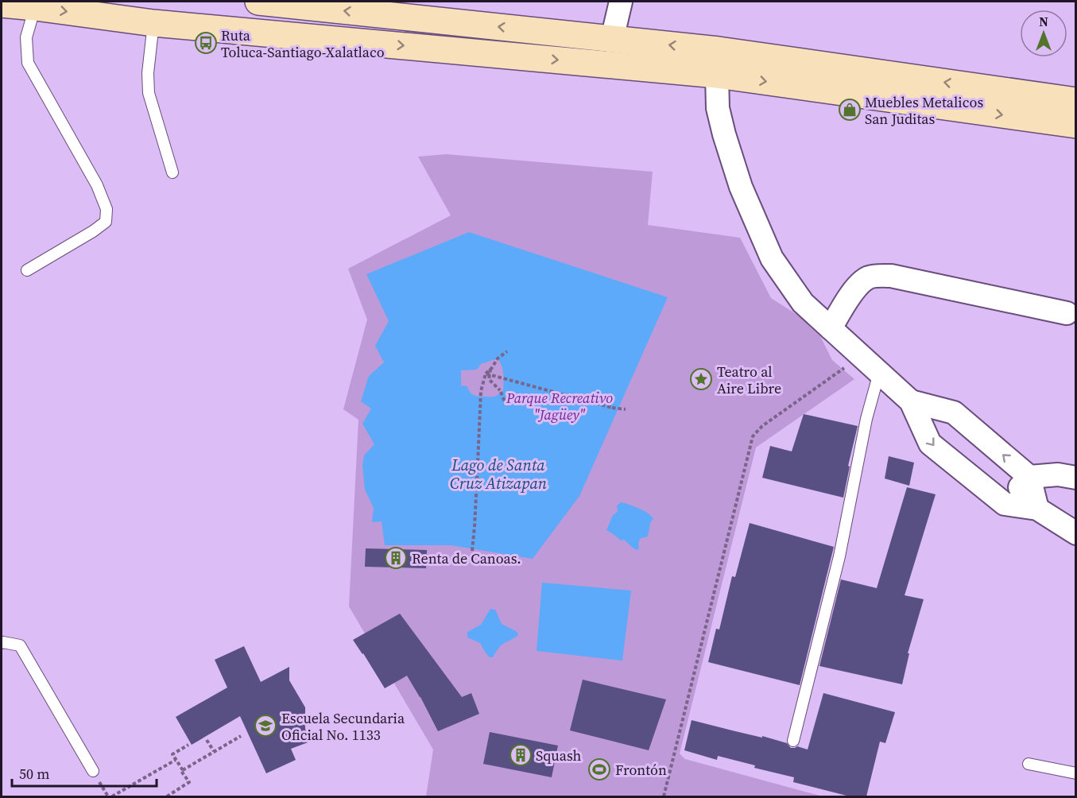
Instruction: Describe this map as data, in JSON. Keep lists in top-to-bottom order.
{
  "water": ["Lago de Santa Cruz Atizapan"],
  "parks": ["Parque Recreativo \"Jagüey\""],
  "places": {
    "bus stop": ["Ruta Toluca-Santiago-Xalatlaco"],
    "shop": ["Muebles Metalicos San Juditas"],
    "place": ["Teatro al Aire Libre"],
    "building": ["Renta de Canoas.", "Squash"],
    "school or university": ["Escuela Secundaria Oficial No. 1133"],
    "sports": ["Frontón"]
  },
  "scale_bar": "50 m",
  "north": "top"
}
